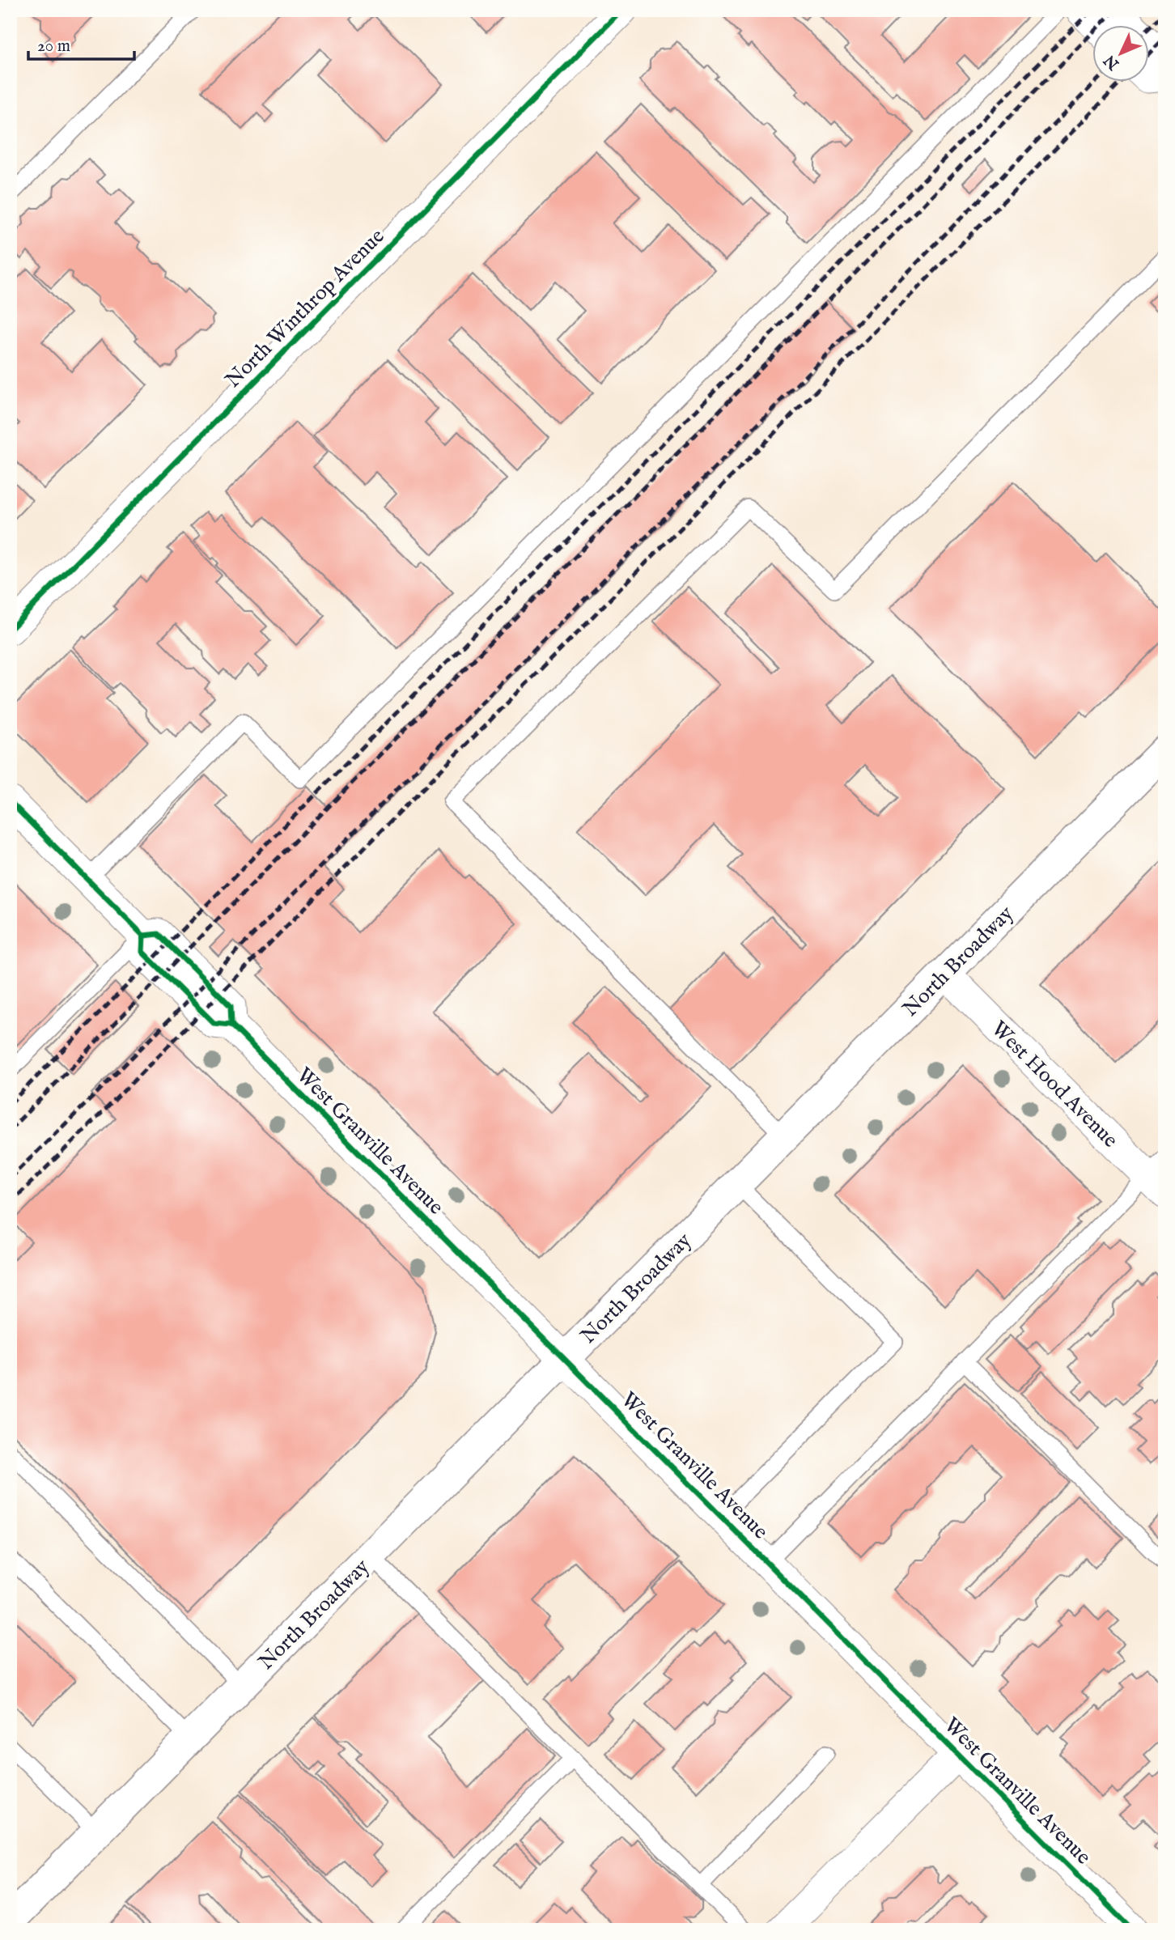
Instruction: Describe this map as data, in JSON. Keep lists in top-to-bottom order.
{
  "streets": {
    "main road": ["North Broadway"],
    "street": ["North Winthrop Avenue", "West Hood Avenue", "West Granville Avenue"]
  },
  "crossings": [
    ["North Broadway", "West Hood Avenue"],
    ["North Broadway", "West Granville Avenue"]
  ],
  "scale_bar": "20 m",
  "north": "bottom left"
}
